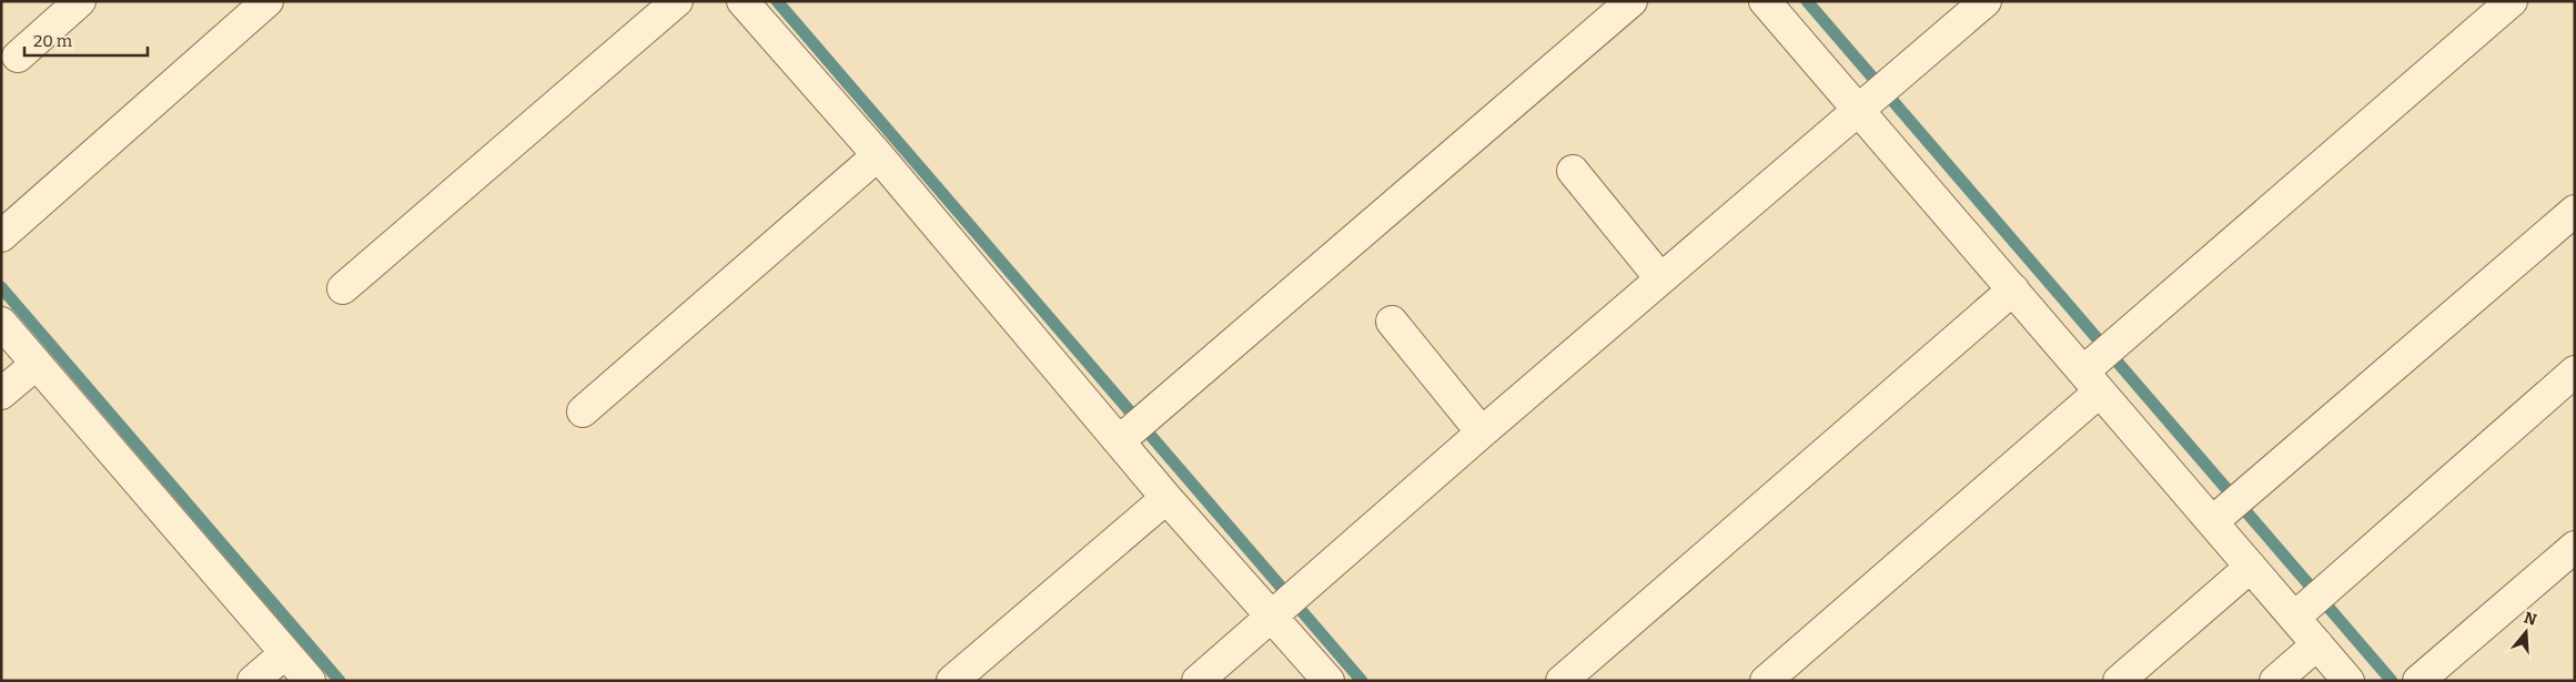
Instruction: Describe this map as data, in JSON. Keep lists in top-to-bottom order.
{
  "scale_bar": "20 m",
  "north": "top"
}
